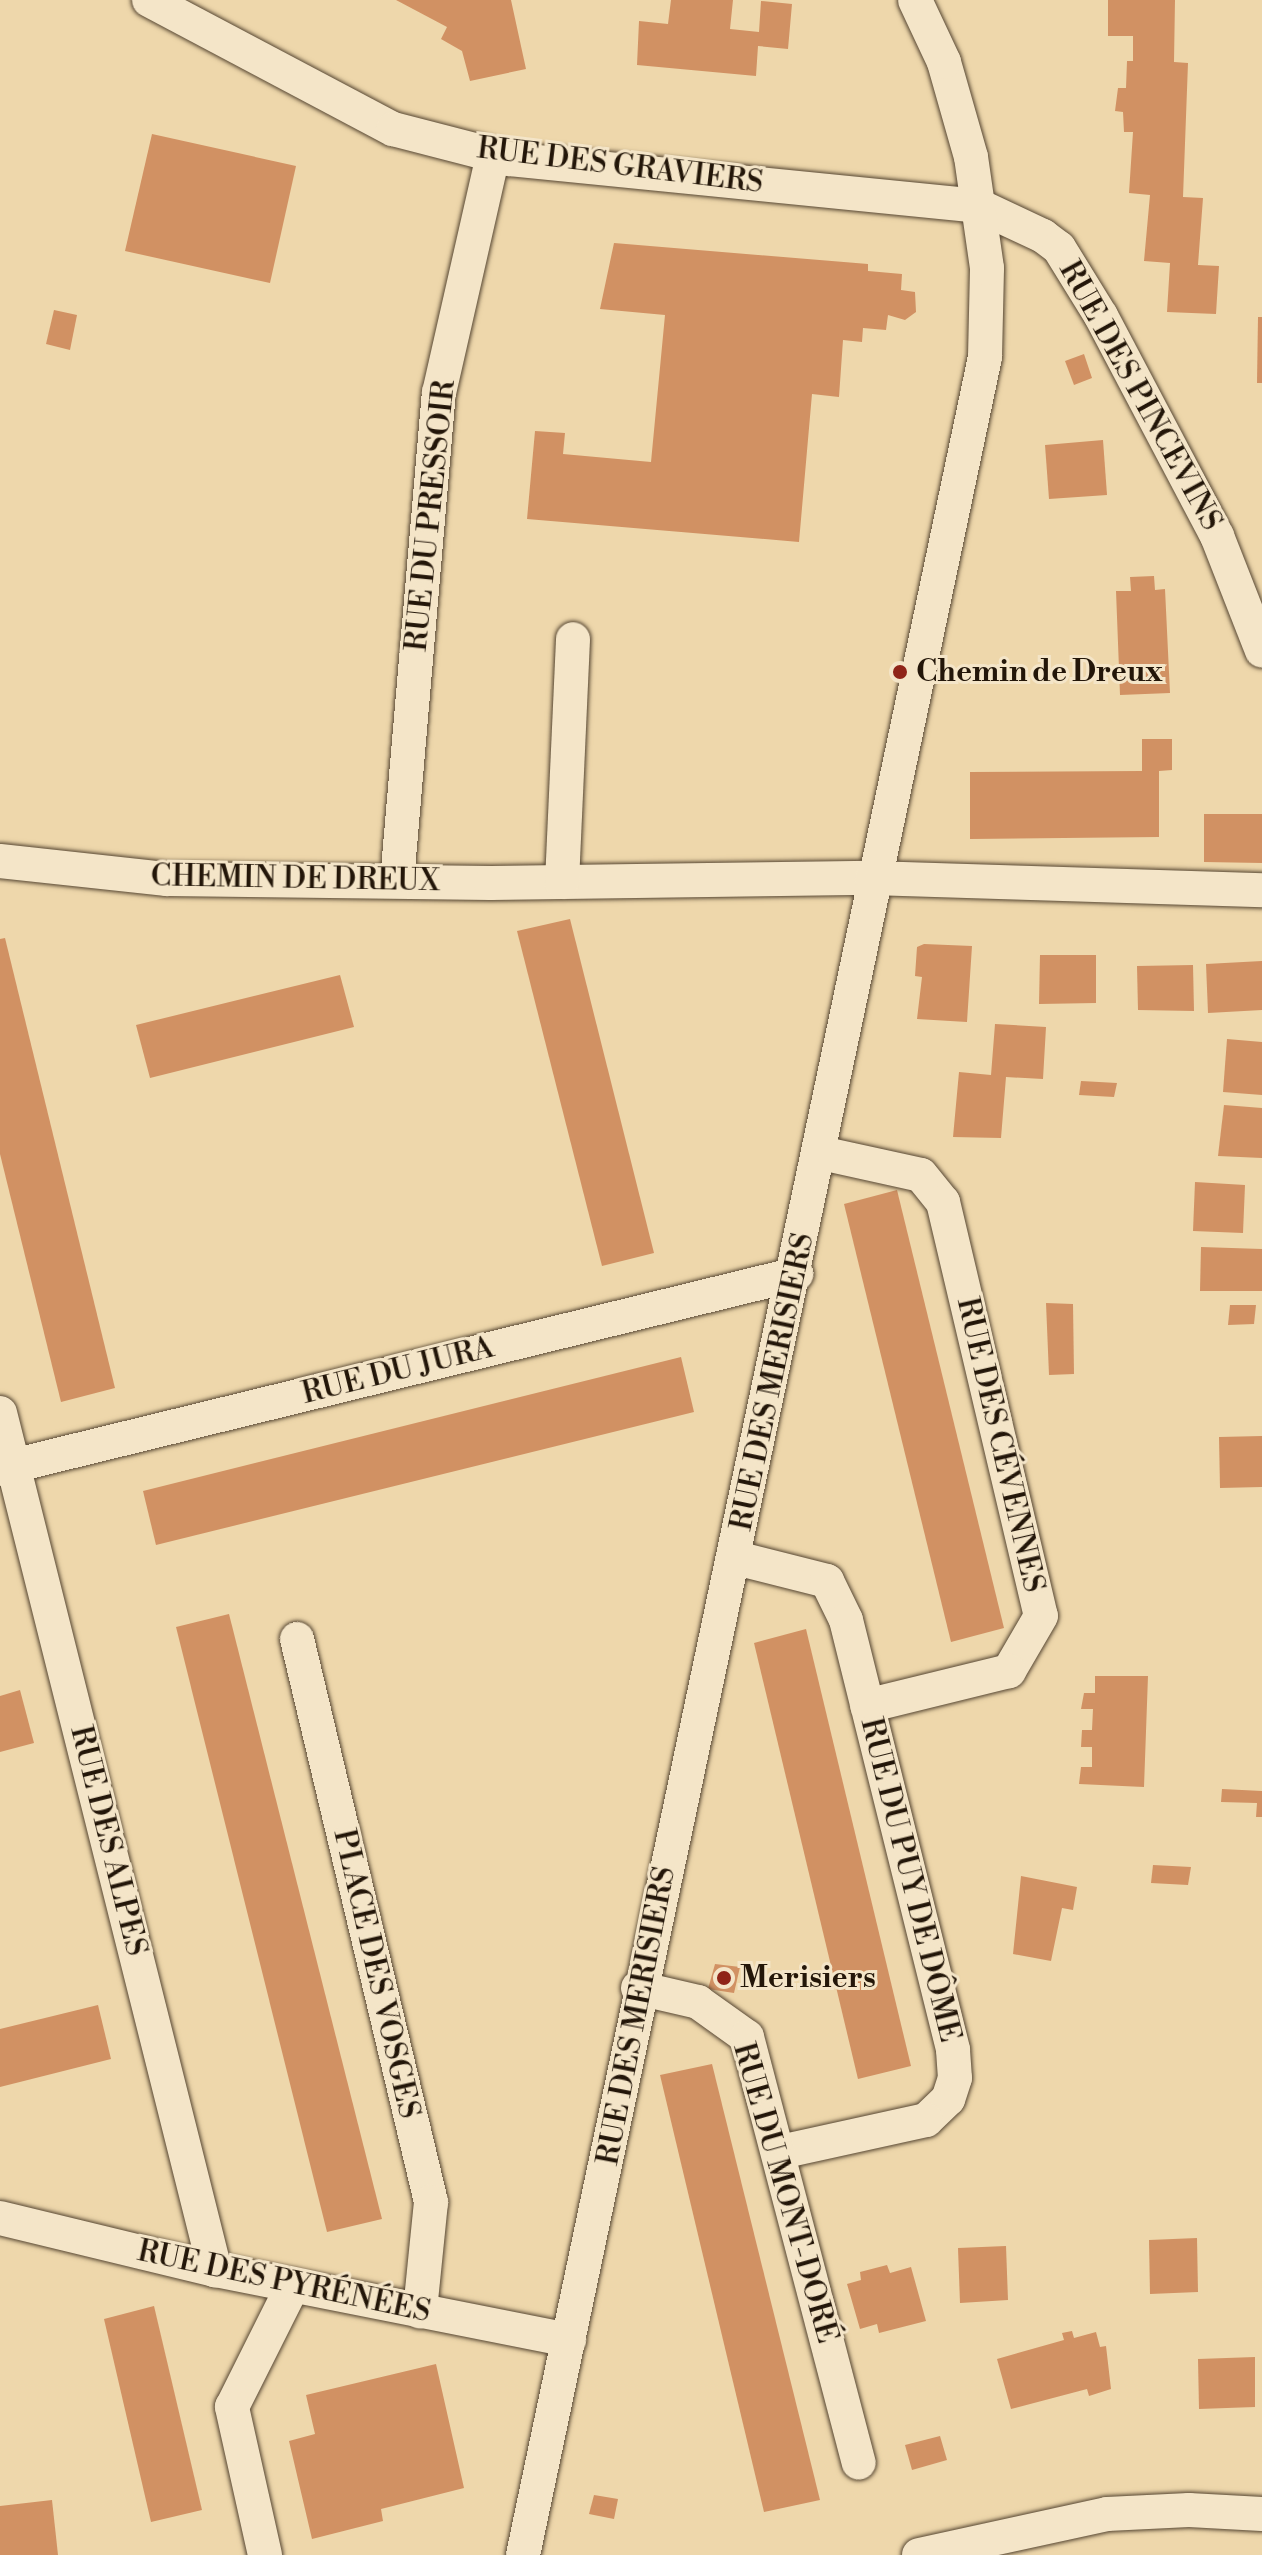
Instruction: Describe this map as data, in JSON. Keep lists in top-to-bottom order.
{
  "streets": {
    "street": [
      "RUE DES GRAVIERS",
      "RUE DES PINCEVINS",
      "RUE DU PRESSOIR",
      "CHEMIN DE DREUX",
      "RUE DU JURA",
      "RUE DES MERISIERS",
      "RUE DES CÉVENNES",
      "RUE DES ALPES",
      "RUE DU PUY DE DÔME",
      "PLACE DES VOSGES",
      "RUE DU MONT-DORÉ",
      "RUE DES PYRÉNÉES"
    ]
  },
  "crossings": [
    ["RUE DES GRAVIERS", "RUE DES PINCEVINS"],
    ["RUE DES GRAVIERS", "RUE DU PRESSOIR"],
    ["RUE DES GRAVIERS", "RUE DES MERISIERS"],
    ["RUE DES PINCEVINS", "RUE DES MERISIERS"],
    ["RUE DU PRESSOIR", "CHEMIN DE DREUX"],
    ["CHEMIN DE DREUX", "RUE DES MERISIERS"],
    ["RUE DU JURA", "RUE DES MERISIERS"],
    ["RUE DU JURA", "RUE DES ALPES"],
    ["RUE DES MERISIERS", "RUE DES CÉVENNES"],
    ["RUE DES MERISIERS", "RUE DU PUY DE DÔME"],
    ["RUE DES MERISIERS", "RUE DU MONT-DORÉ"],
    ["RUE DES MERISIERS", "RUE DES PYRÉNÉES"],
    ["RUE DES CÉVENNES", "RUE DU PUY DE DÔME"],
    ["RUE DES ALPES", "RUE DES PYRÉNÉES"],
    ["RUE DU PUY DE DÔME", "RUE DU MONT-DORÉ"],
    ["PLACE DES VOSGES", "RUE DES PYRÉNÉES"]
  ],
  "places": ["Chemin de Dreux", "Merisiers"]
}
